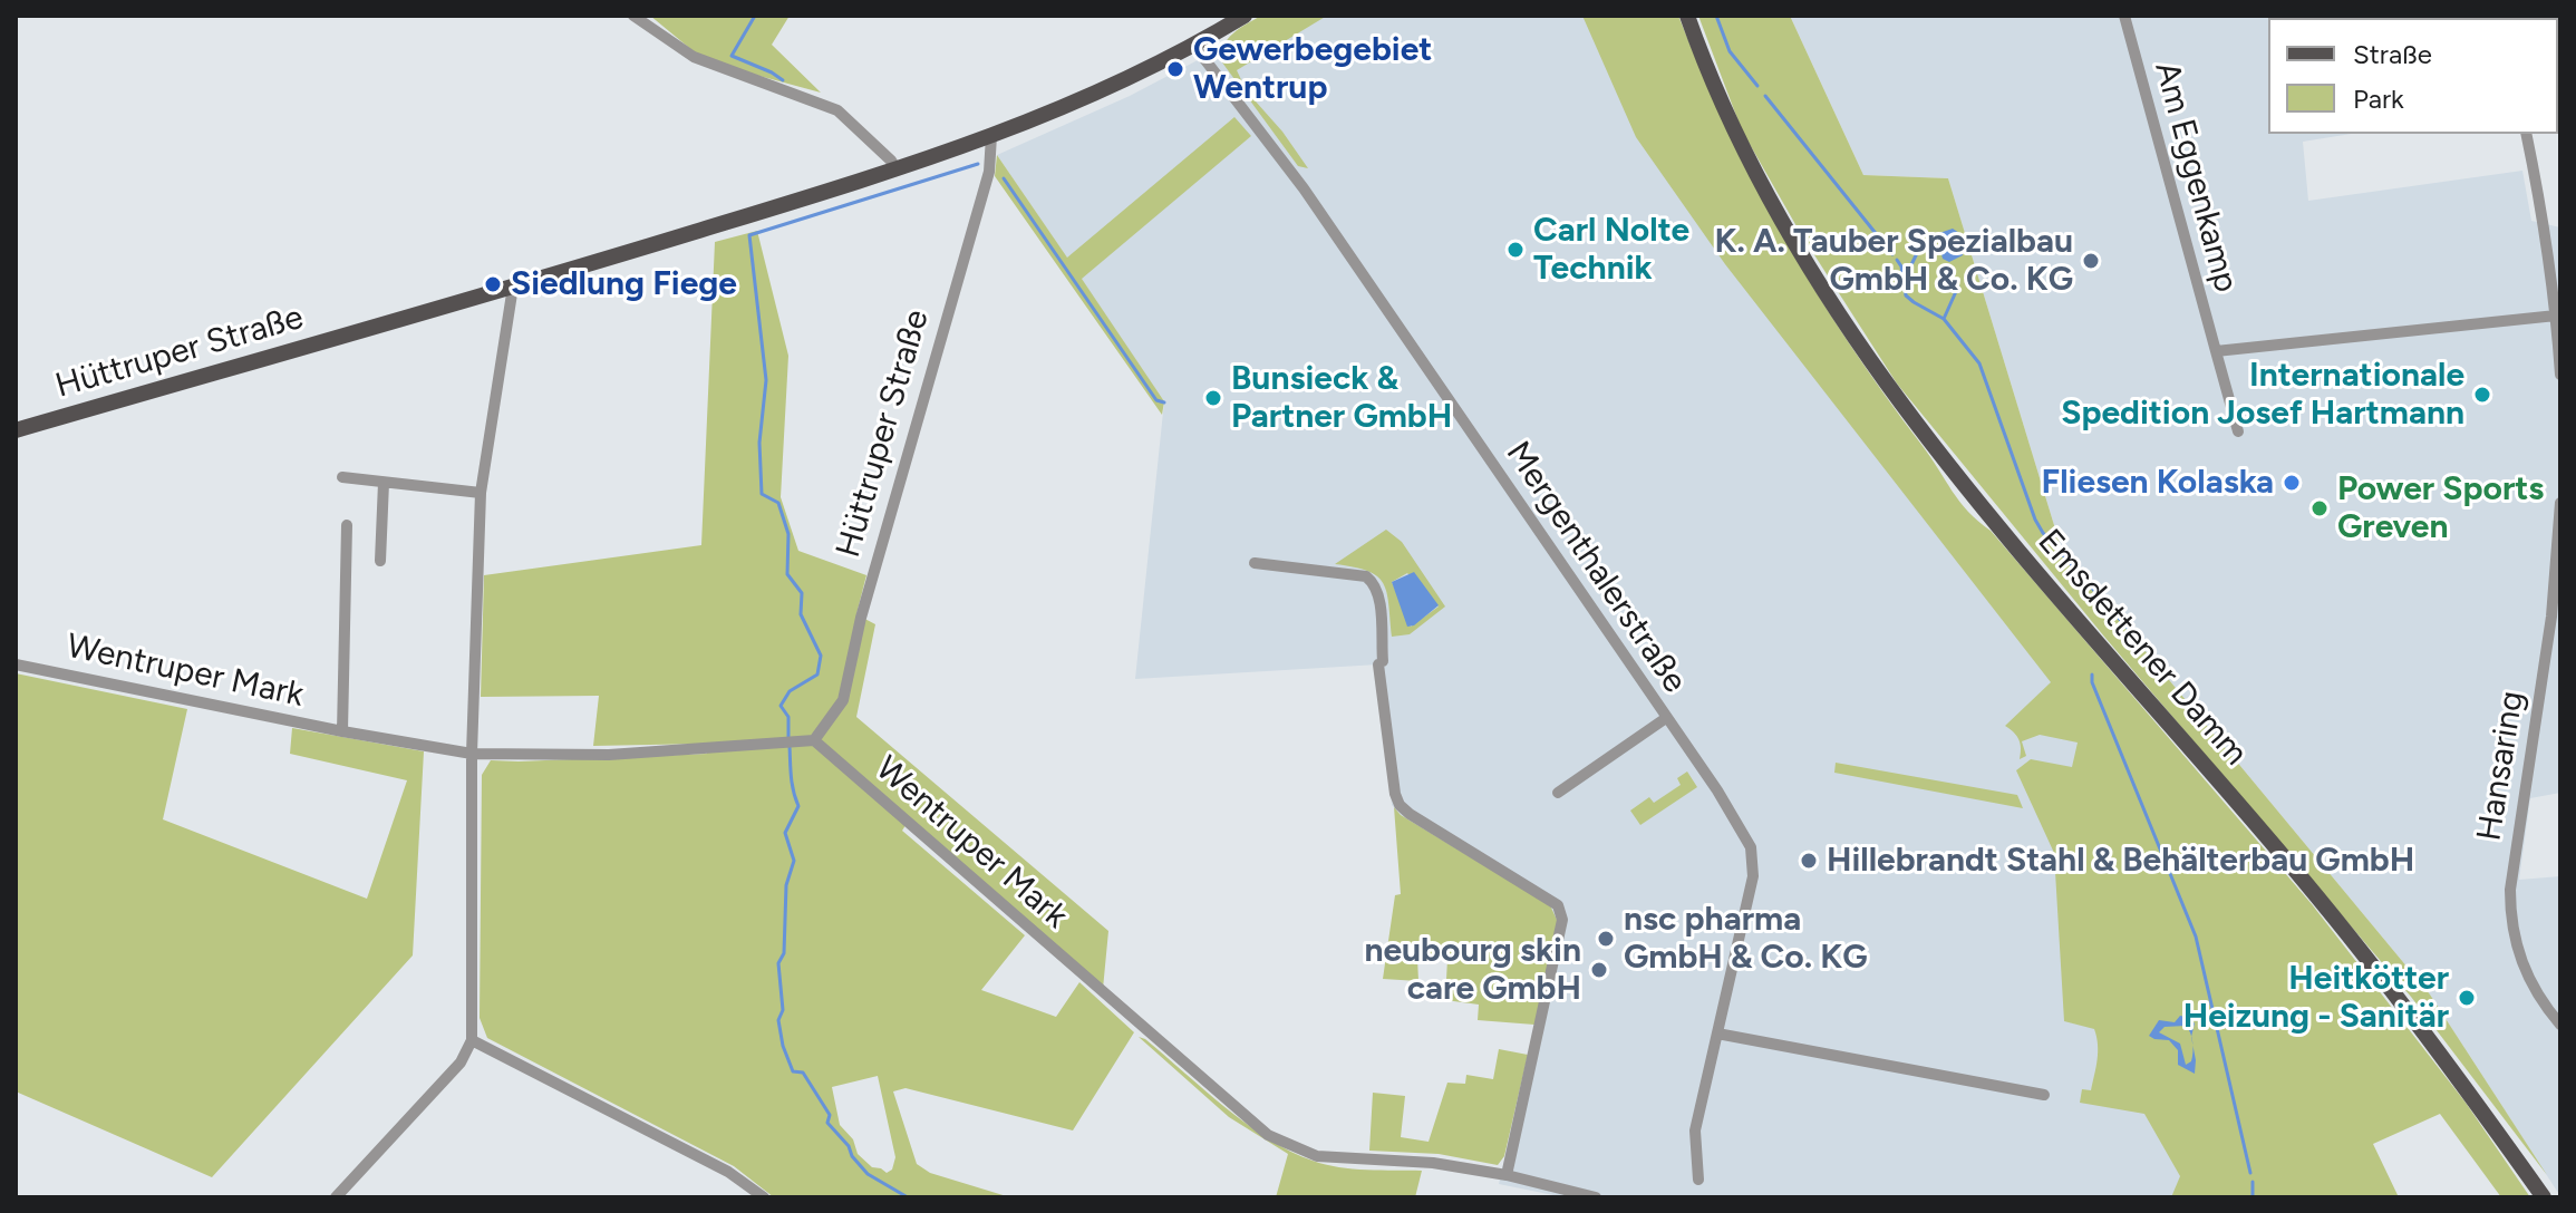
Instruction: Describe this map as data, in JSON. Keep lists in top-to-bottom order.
{
  "streets": {
    "main road": ["Hüttruper Straße", "Emsdettener Damm"],
    "street": [
      "Am Eggenkamp",
      "Mergenthalerstraße",
      "Wentruper Mark",
      "Hansaring"
    ]
  },
  "crossings": [
    ["Hüttruper Straße", "Mergenthalerstraße"],
    ["Hüttruper Straße", "Wentruper Mark"]
  ],
  "places": [
    "Gewerbegebiet Wentrup",
    "Carl Nolte Technik",
    "K. A. Tauber Spezialbau GmbH & Co. KG",
    "Siedlung Fiege",
    "Internationale Spedition Josef Hartmann",
    "Bunsieck & Partner GmbH",
    "Fliesen Kolaska",
    "Power Sports Greven",
    "Hillebrandt Stahl & Behälterbau GmbH",
    "nsc pharma GmbH & Co. KG",
    "neubourg skin care GmbH",
    "Heitkötter Heizung - Sanitär"
  ],
  "legend": ["Straße", "Park"]
}
